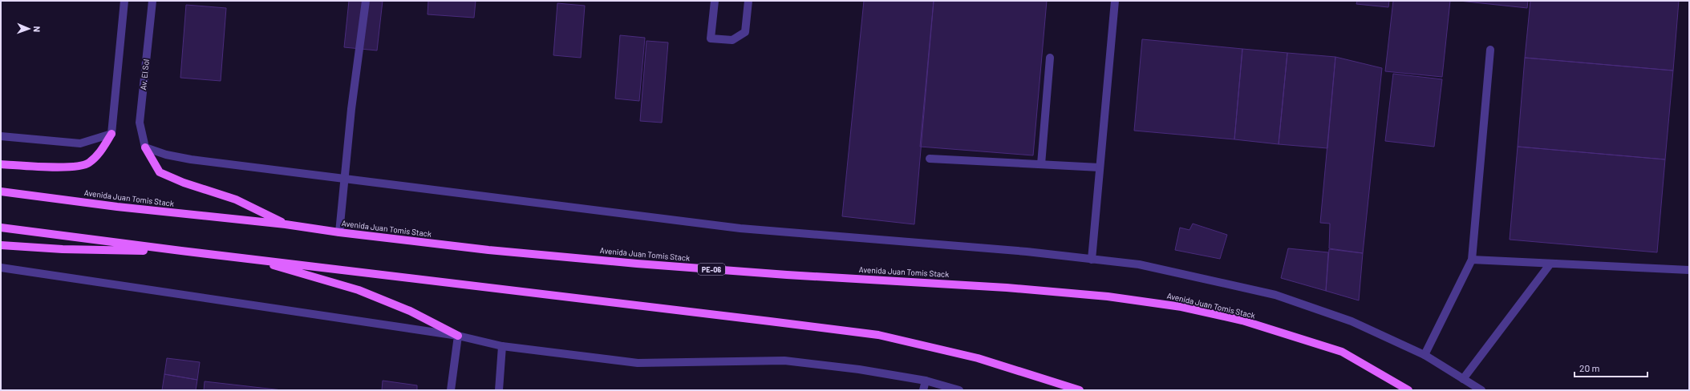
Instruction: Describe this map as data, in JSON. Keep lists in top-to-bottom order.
{
  "streets": {
    "main road": ["Avenida Juan Tomis Stack", "PE-06"],
    "street": ["Av. El Sol"]
  },
  "scale_bar": "20 m",
  "north": "right"
}
